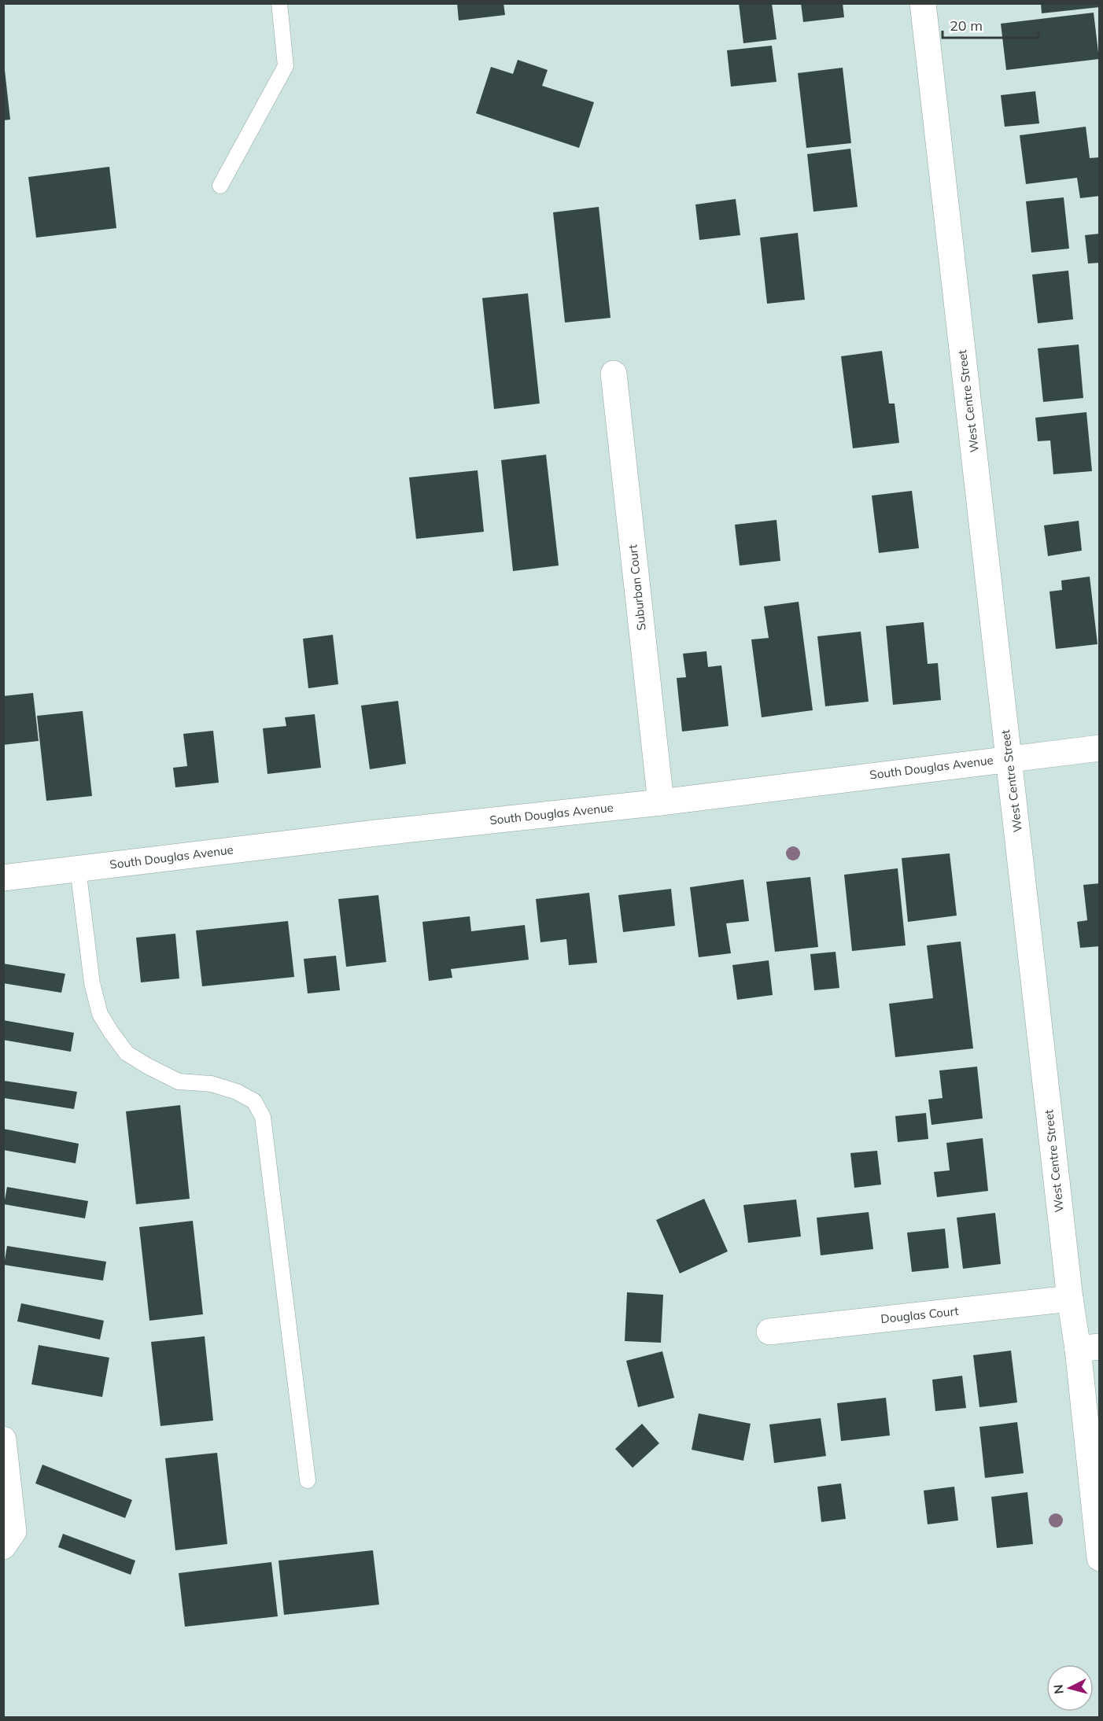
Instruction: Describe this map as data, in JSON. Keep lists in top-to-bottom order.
{
  "streets": {
    "street": [
      "West Centre Street",
      "Suburban Court",
      "South Douglas Avenue",
      "Douglas Court"
    ]
  },
  "crossings": [
    ["West Centre Street", "South Douglas Avenue"],
    ["West Centre Street", "Douglas Court"],
    ["Suburban Court", "South Douglas Avenue"]
  ],
  "scale_bar": "20 m",
  "north": "left"
}
